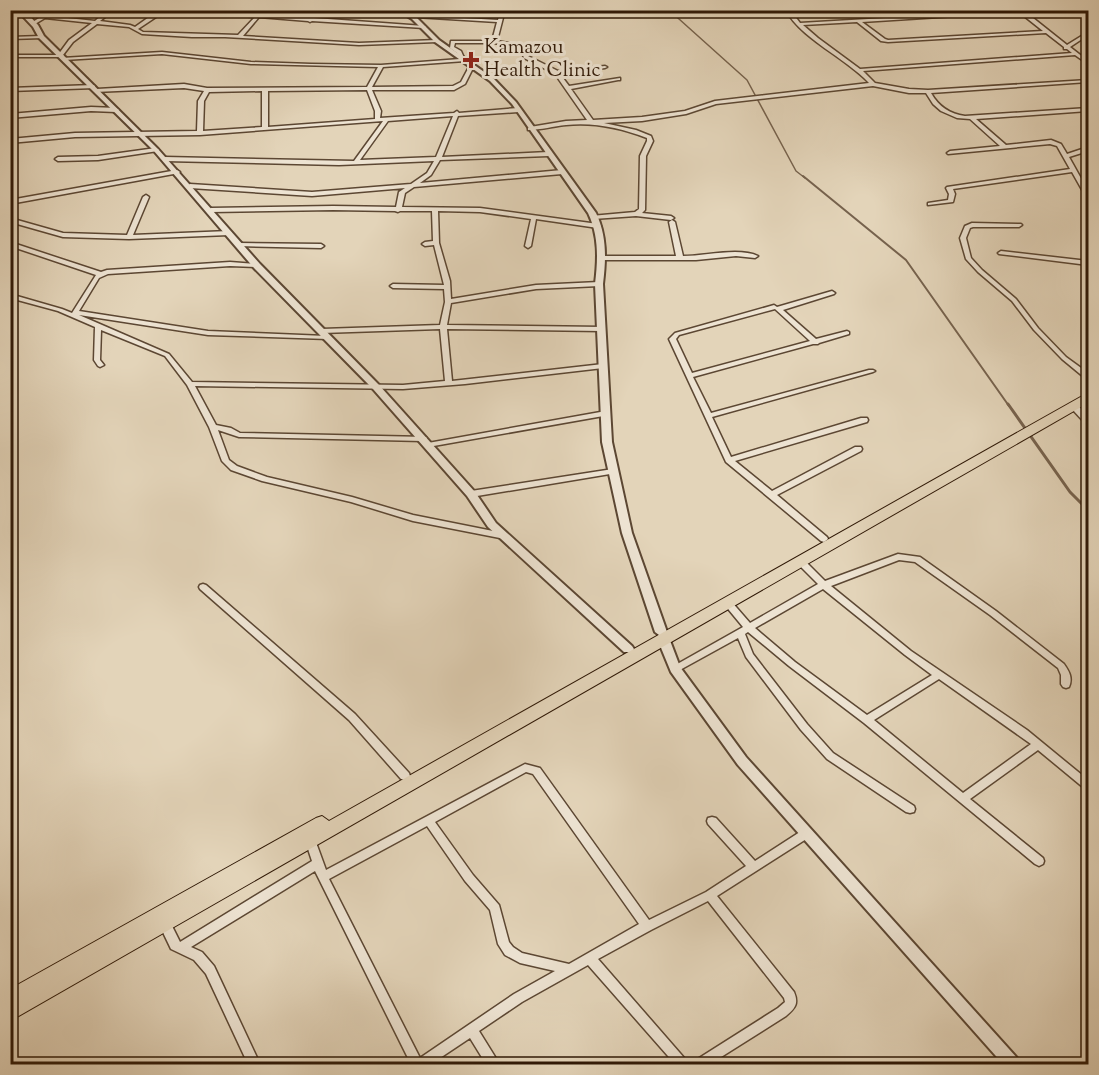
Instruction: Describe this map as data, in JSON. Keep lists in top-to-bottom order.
{
  "places": {
    "health": ["Kamazou Health Clinic"]
  }
}
